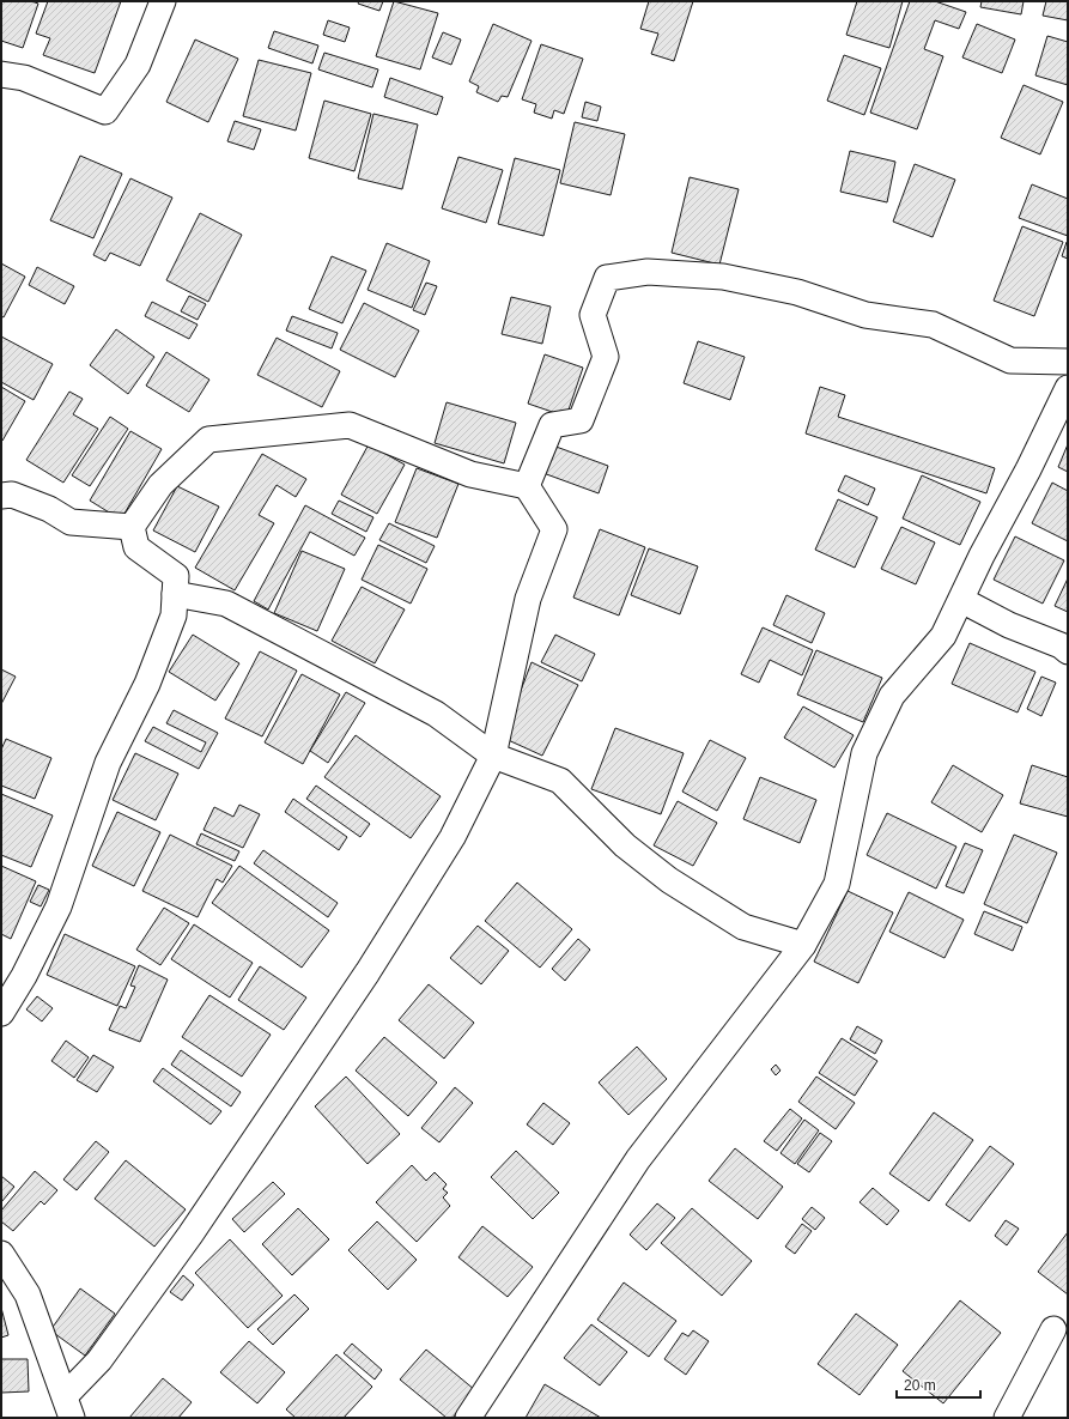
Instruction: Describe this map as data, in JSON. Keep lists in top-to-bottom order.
{
  "scale_bar": "20 m"
}
